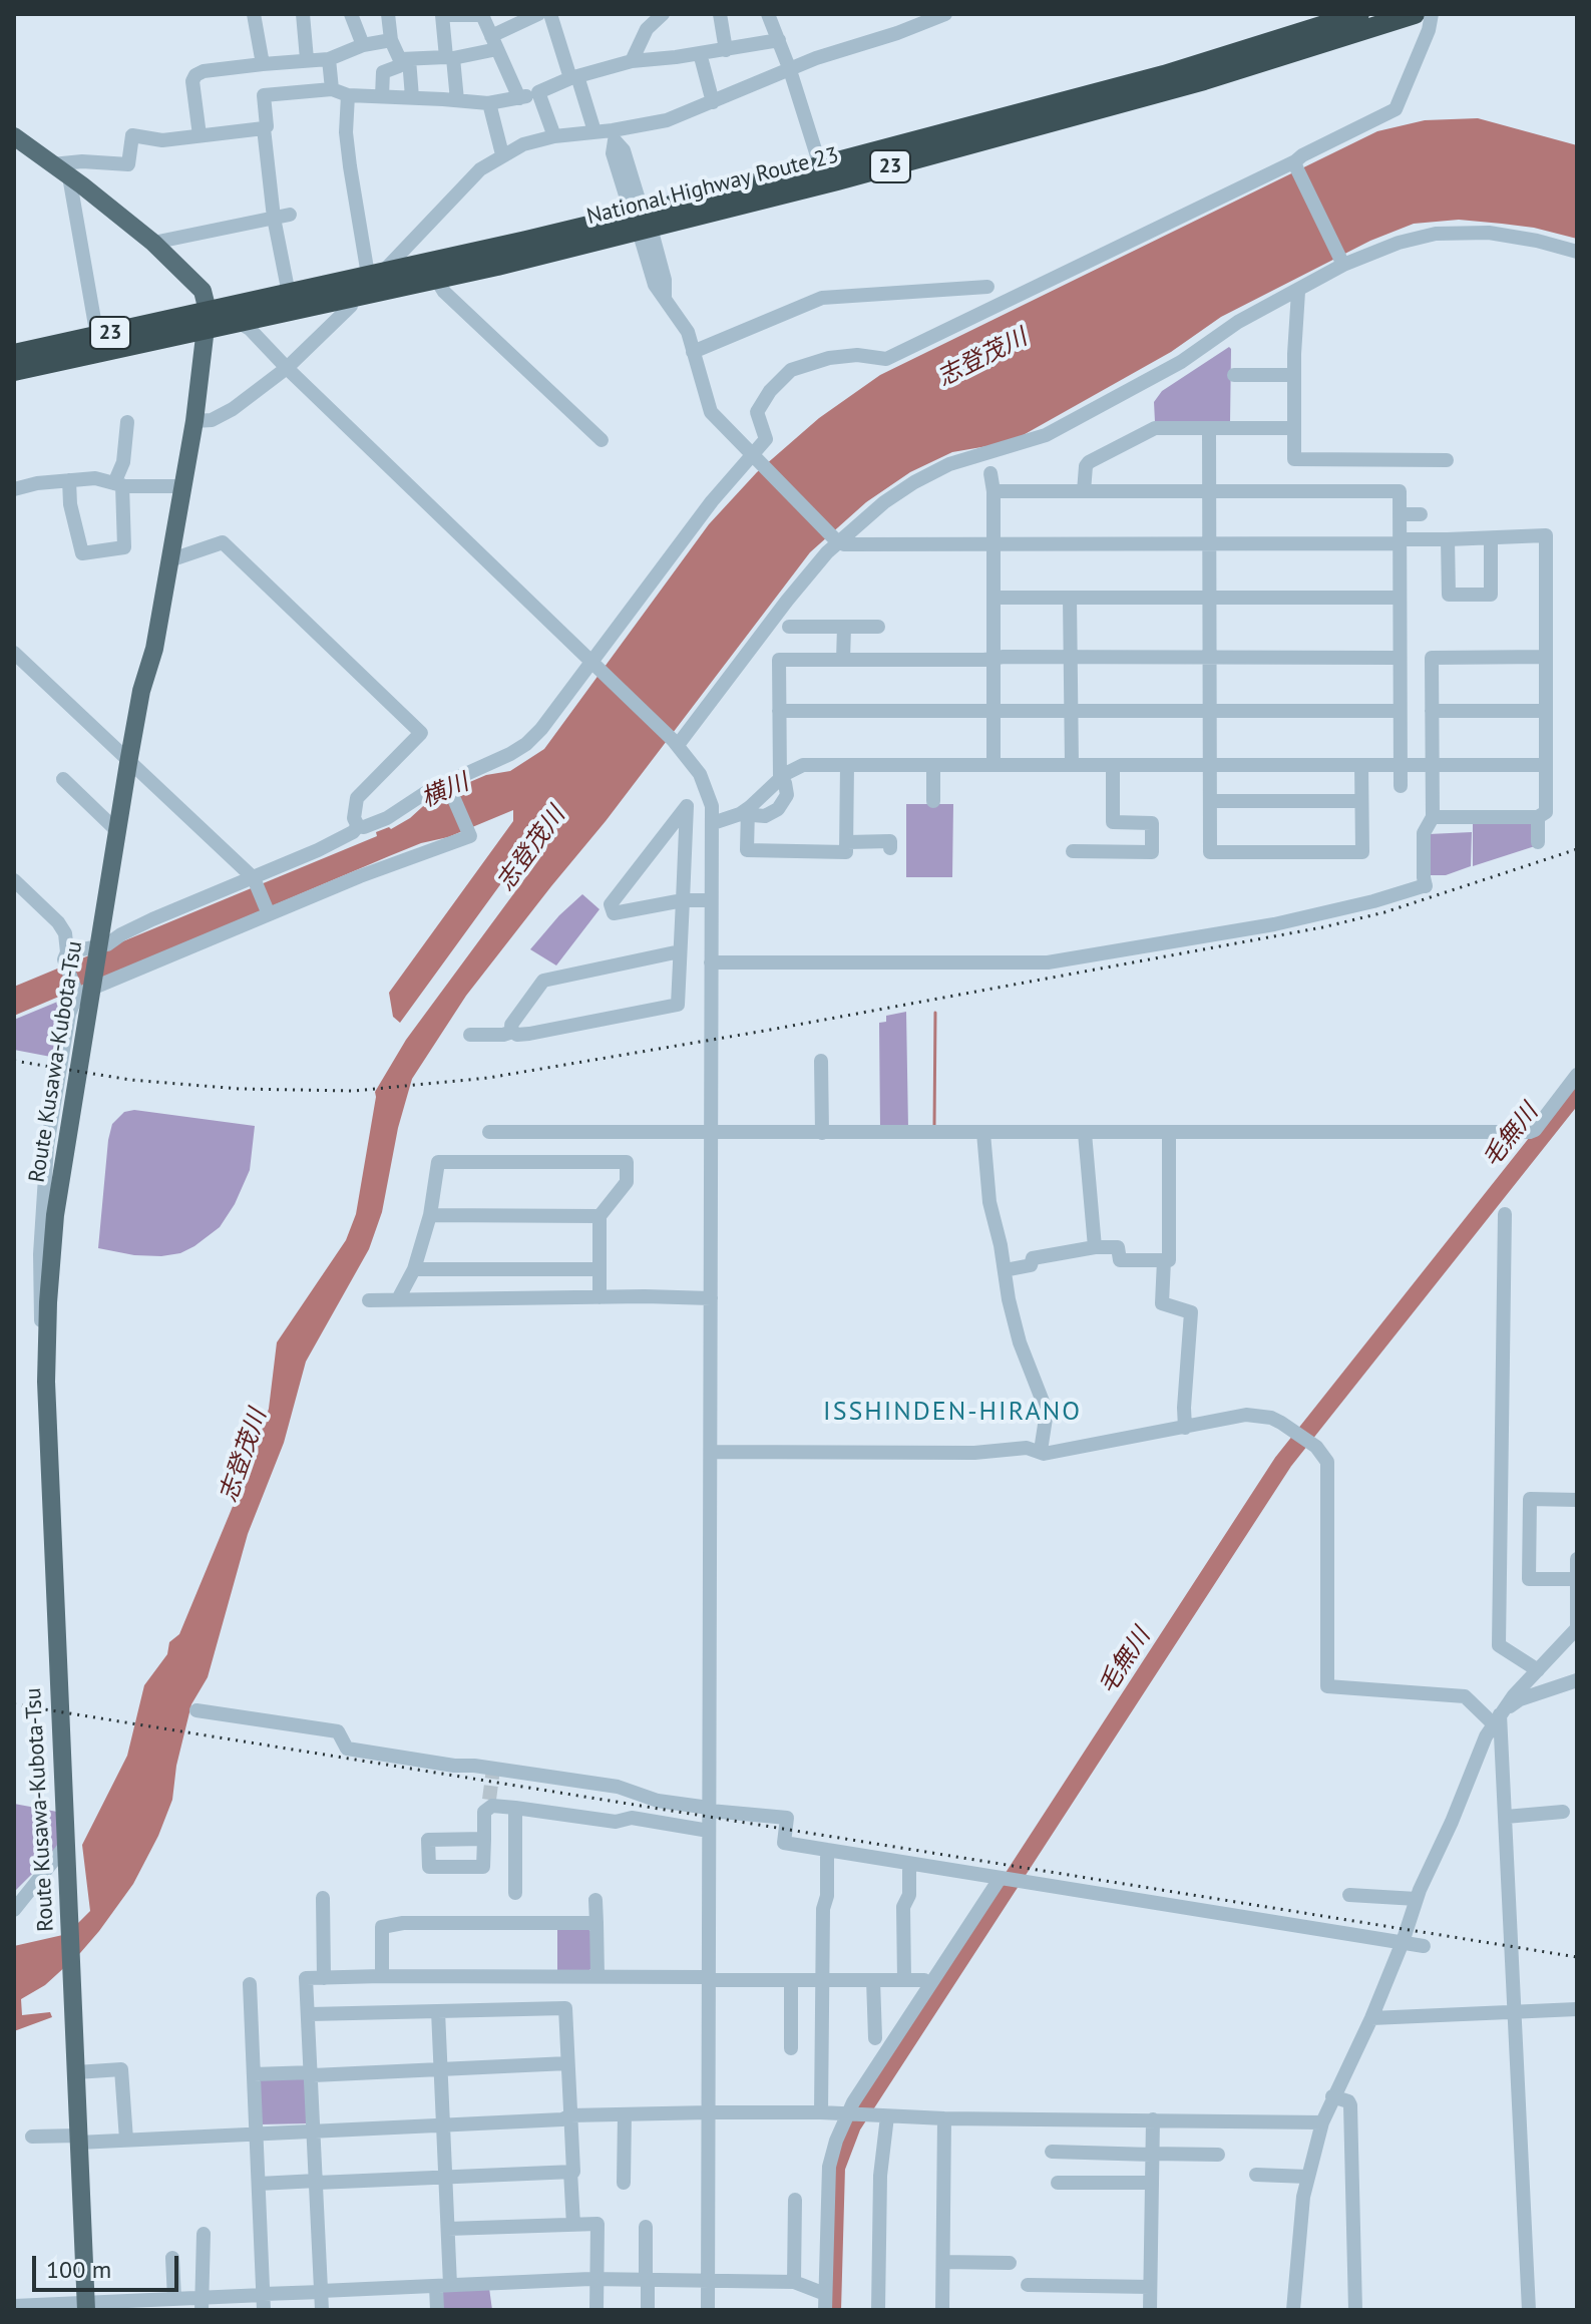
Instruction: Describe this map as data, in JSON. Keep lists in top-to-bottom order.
{
  "streets": {
    "highway": ["23", "National Highway Route 23"],
    "main road": ["Route Kusawa-Kubota-Tsu"]
  },
  "crossings": [
    ["National Highway Route 23", "Route Kusawa-Kubota-Tsu"]
  ],
  "districts": ["ISSHINDEN-HIRANO"],
  "water": ["志登茂川", "横川", "毛無川"],
  "scale_bar": "100 m"
}
